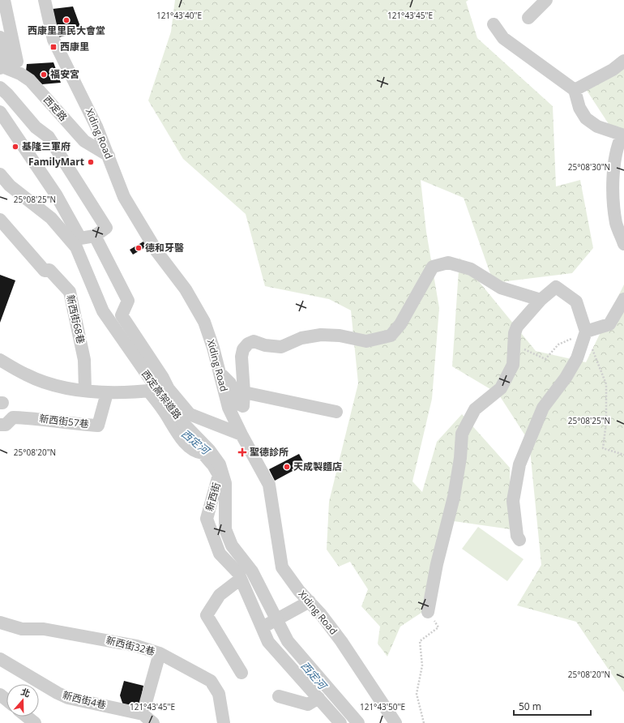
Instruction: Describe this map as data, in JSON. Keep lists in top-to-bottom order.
{
  "streets": {
    "street": [
      "西定路",
      "Xiding Road",
      "新西街68巷",
      "西定高架道路",
      "新西街57巷",
      "新西街",
      "新西街32巷",
      "新西街4巷"
    ]
  },
  "crossings": [
    ["西定路", "Xiding Road"]
  ],
  "water": ["西定河"],
  "places": {
    "other": [
      "西康里里民大會堂",
      "福安宮",
      "基隆三軍府",
      "FamilyMart",
      "德和牙醫",
      "天成製麵店"
    ],
    "transit": ["西康里"],
    "health": ["聖德診所"]
  },
  "scale_bar": "50 m",
  "north": "top",
  "coordinates": [
    "121°43'40\"E",
    "121°43'45\"E",
    "25°08'30\"N",
    "25°08'25\"N",
    "25°08'20\"N",
    "121°43'50\"E"
  ]
}
